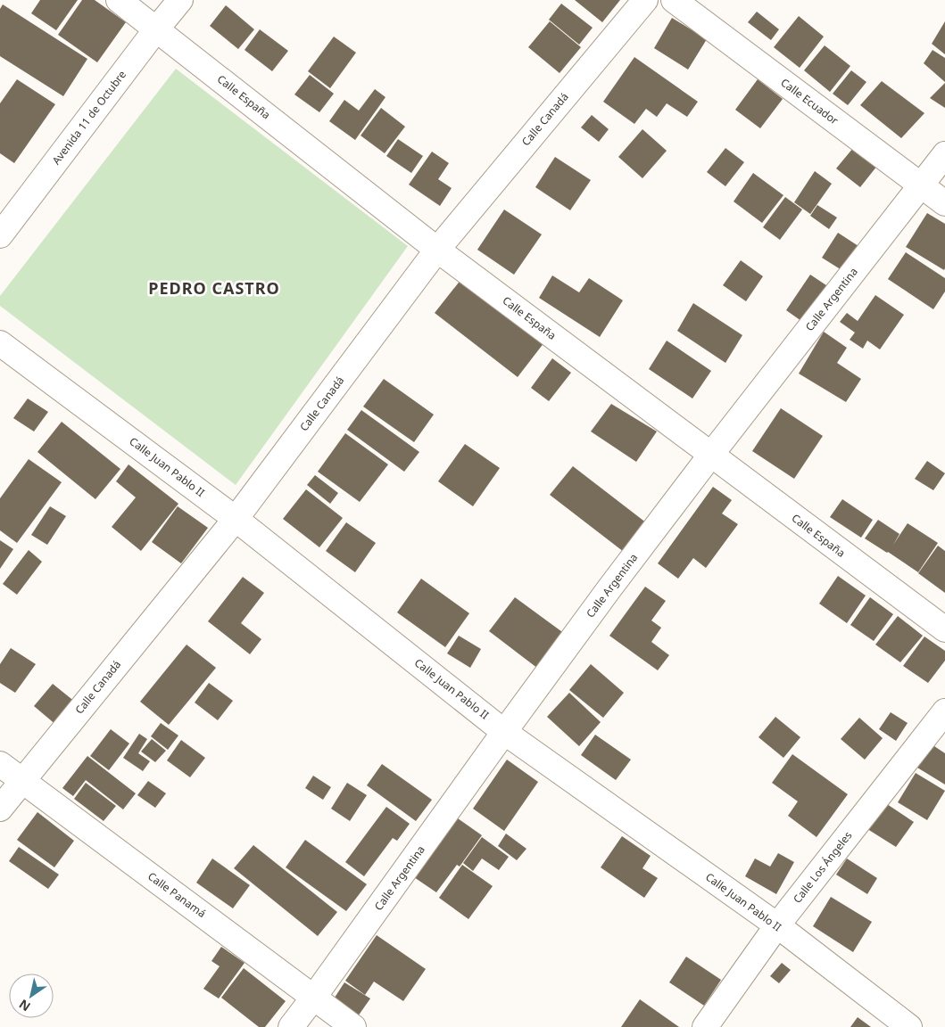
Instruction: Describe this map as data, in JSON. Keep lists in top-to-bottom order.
{
  "streets": {
    "street": [
      "Calle España",
      "Calle Ecuador",
      "Avenida 11 de Octubre",
      "Calle Canadá",
      "Calle Argentina",
      "Calle Juan Pablo II",
      "Calle Los Ángeles",
      "Calle Panamá"
    ]
  },
  "crossings": [
    ["Calle España", "Avenida 11 de Octubre"],
    ["Calle España", "Calle Canadá"],
    ["Calle España", "Calle Argentina"],
    ["Calle Ecuador", "Calle Argentina"],
    ["Calle Canadá", "Calle Juan Pablo II"],
    ["Calle Canadá", "Calle Panamá"],
    ["Calle Argentina", "Calle Juan Pablo II"],
    ["Calle Argentina", "Calle Panamá"],
    ["Calle Juan Pablo II", "Calle Los Ángeles"]
  ],
  "districts": ["PEDRO CASTRO"],
  "north": "bottom left"
}
